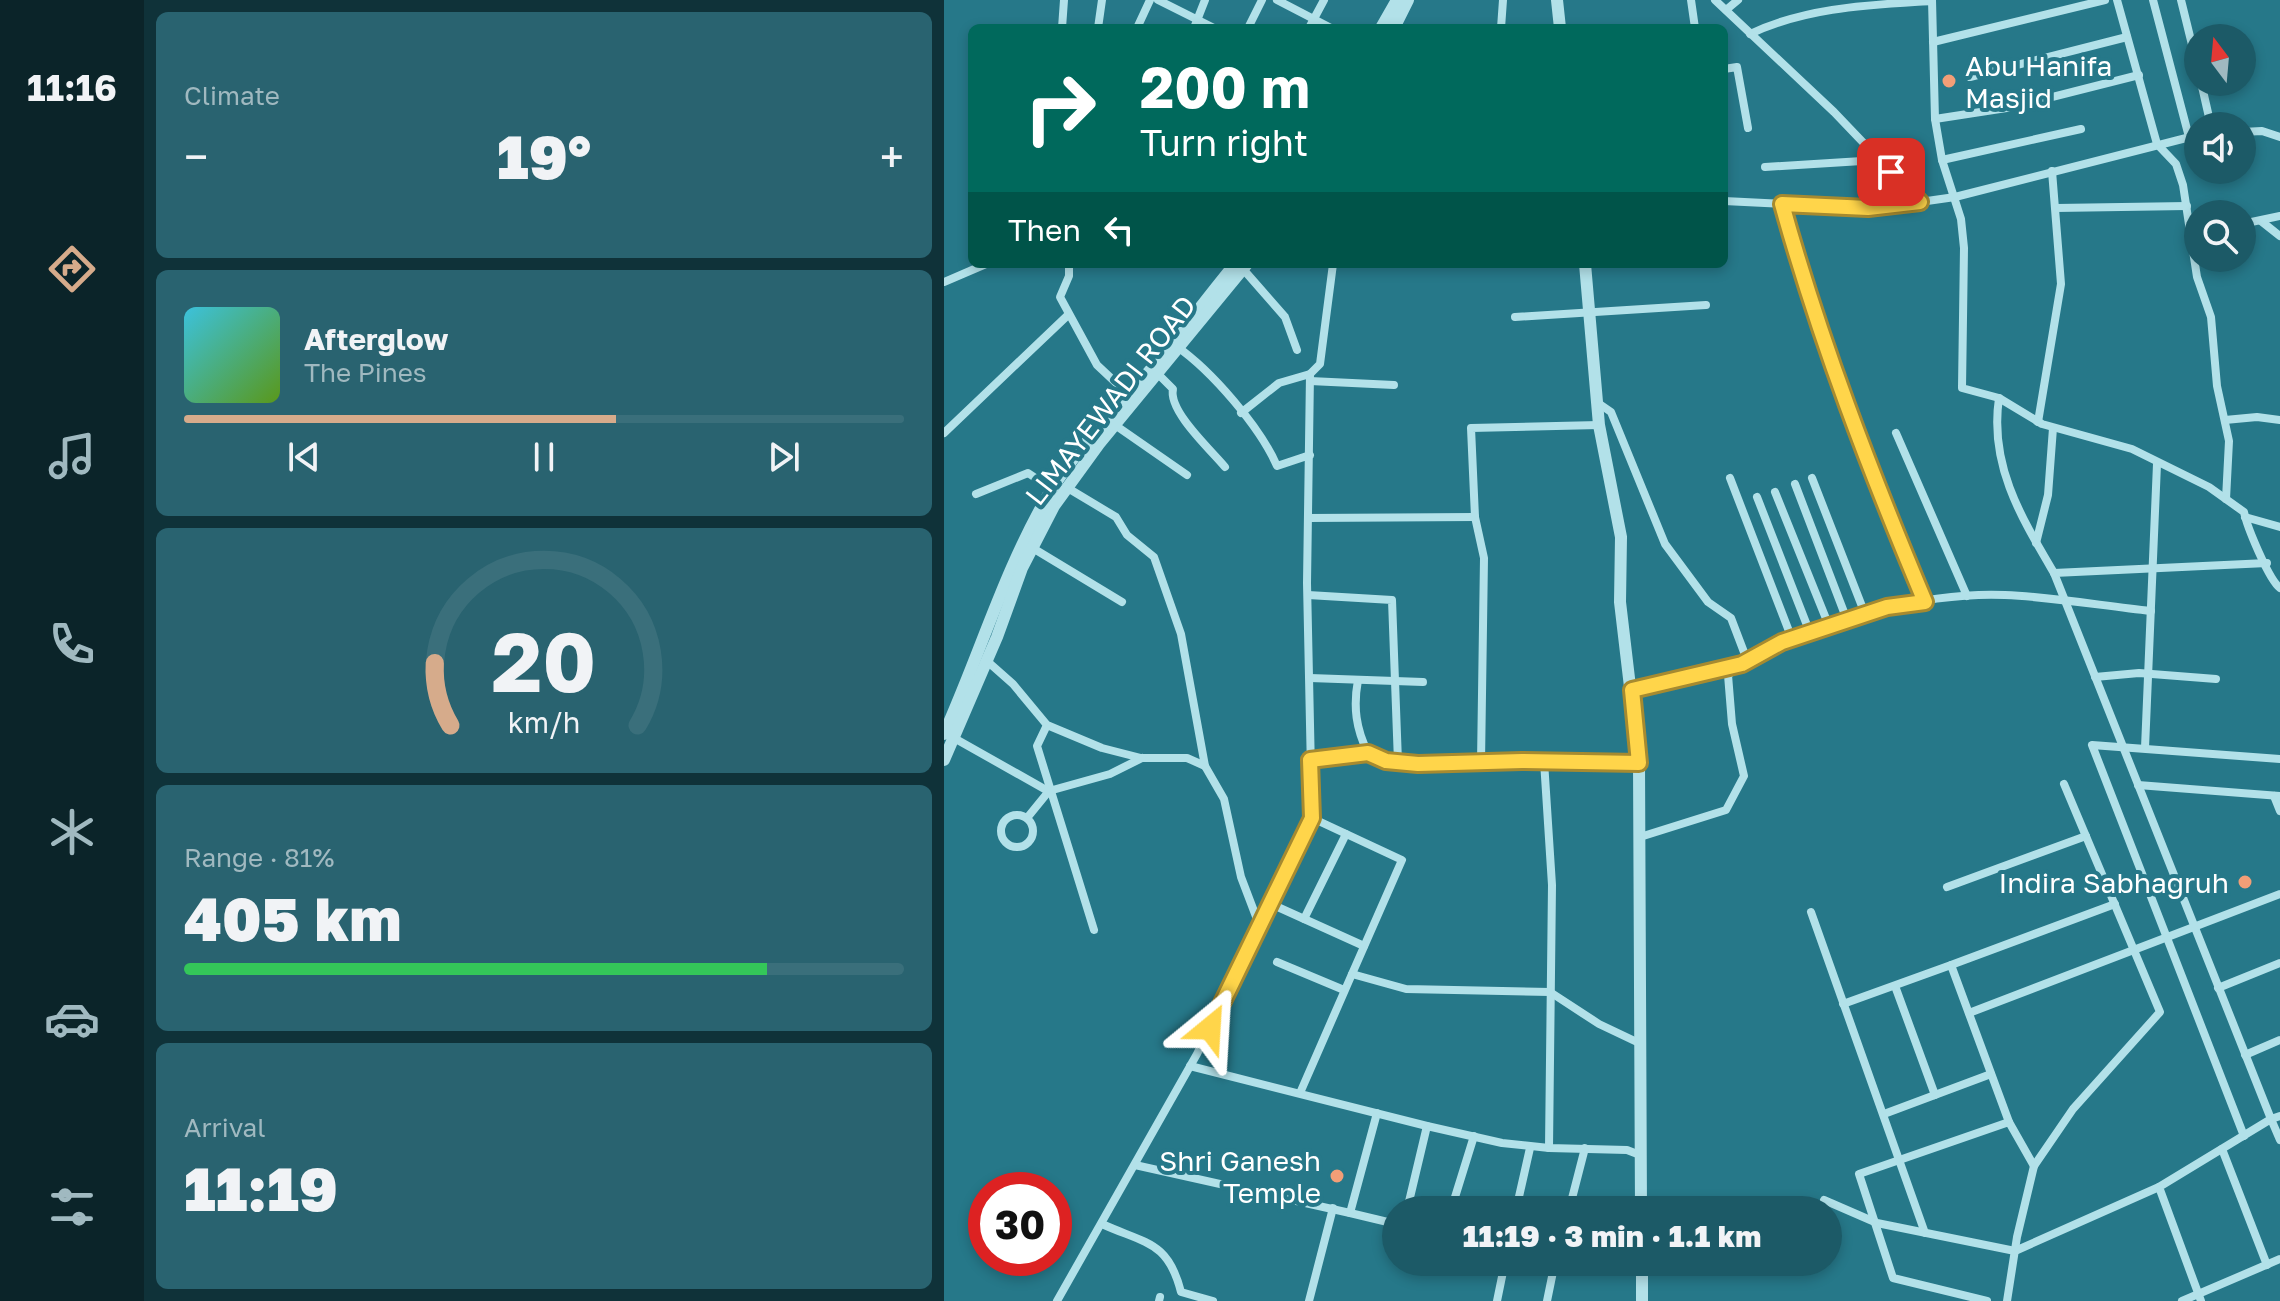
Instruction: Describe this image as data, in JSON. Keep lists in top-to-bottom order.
{
  "streets": {
    "street": ["LIMAYEWADI ROAD"]
  },
  "places": ["Abu Hanifa Masjid", "Indira Sabhagruh", "Shri Ganesh Temple"],
  "north": "top",
  "page": {
    "tabs": "11:16",
    "tile": [
      "Climate",
      ["Range · 81%", "405 km"],
      ["Arrival", "11:19"]
    ],
    "turn": ["200 m", "Turn right"],
    "heat": ["−", "19°", "+"],
    "then": "Then",
    "song": ["Afterglow", "The Pines"],
    "limit": "30",
    "trip": "11:19 · 3 min · 1.1 km",
    "gauge": ["20", "km/h"]
  }
}
